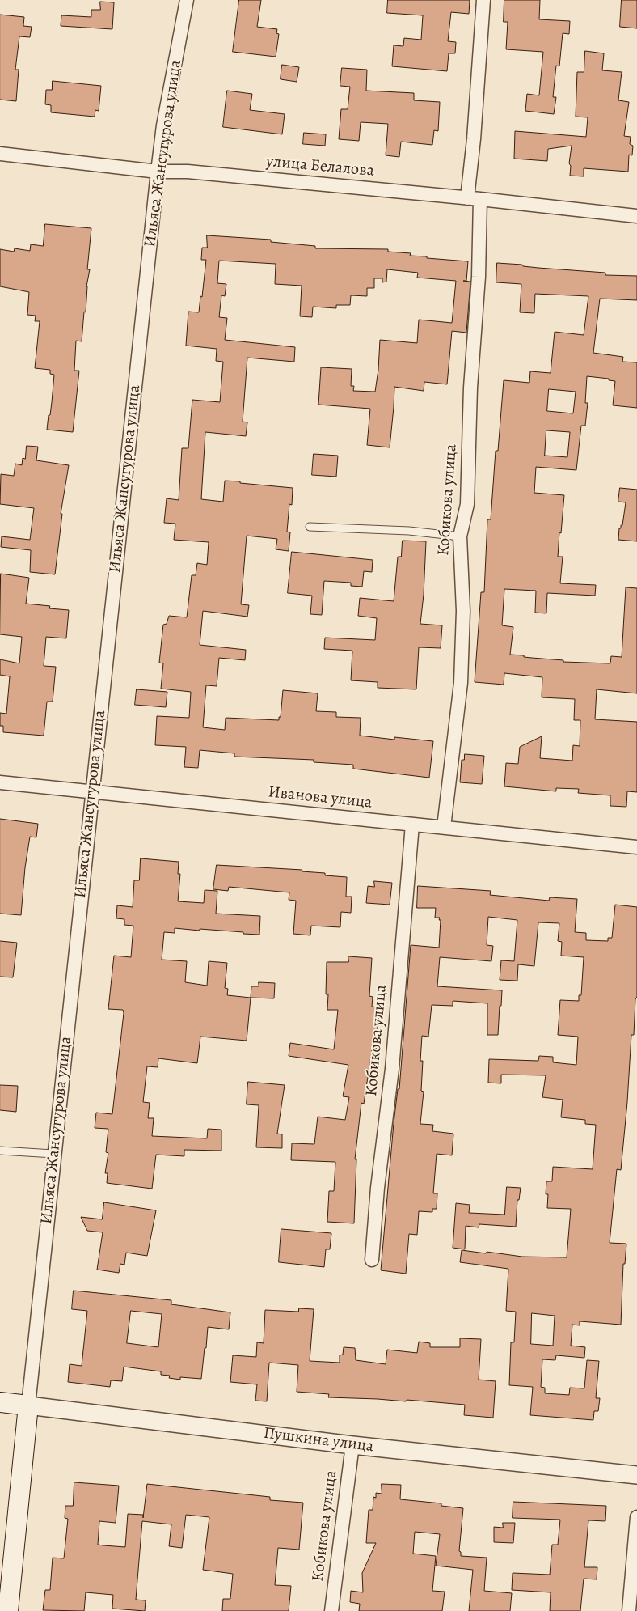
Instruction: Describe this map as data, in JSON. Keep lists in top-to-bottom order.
{
  "streets": {
    "main road": ["Ильяса Жансугурова улица", "Пушкина улица"],
    "street": ["улица Белалова", "Кобикова улица", "Иванова улица"]
  },
  "crossings": [
    ["Ильяса Жансугурова улица", "улица Белалова"],
    ["Ильяса Жансугурова улица", "Иванова улица"],
    ["Ильяса Жансугурова улица", "Пушкина улица"],
    ["улица Белалова", "Кобикова улица"],
    ["Кобикова улица", "Иванова улица"],
    ["Кобикова улица", "Пушкина улица"]
  ]
}
